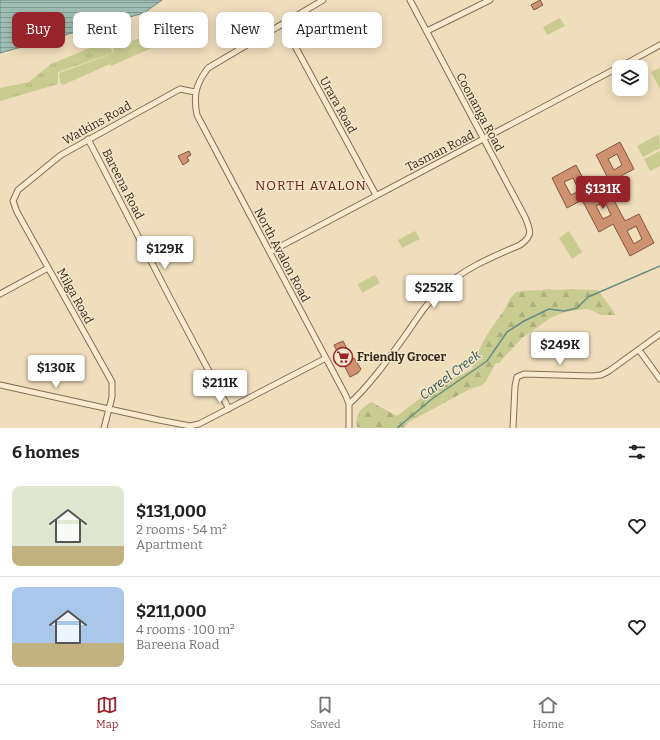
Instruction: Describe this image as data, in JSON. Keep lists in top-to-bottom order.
{
  "streets": {
    "street": [
      "Urara Road",
      "Coonanga Road",
      "Watkins Road",
      "Tasman Road",
      "Bareena Road",
      "North Avalon Road",
      "Milga Road"
    ]
  },
  "crossings": [
    ["Urara Road", "Tasman Road"],
    ["Coonanga Road", "Tasman Road"],
    ["Coonanga Road", "North Avalon Road"],
    ["Watkins Road", "Bareena Road"],
    ["Watkins Road", "North Avalon Road"],
    ["Watkins Road", "Milga Road"],
    ["Tasman Road", "North Avalon Road"]
  ],
  "districts": ["NORTH AVALON"],
  "water": ["Careel Creek"],
  "places": {
    "supermarket": ["Friendly Grocer"]
  },
  "page": {
    "chip": [
      "Buy",
      "Rent",
      "Filters",
      "New",
      "Apartment"
    ],
    "price": [
      "$131K",
      "$129K",
      "$252K",
      "$249K",
      "$130K",
      "$211K"
    ],
    "heading": "6 homes",
    "list": [
      {
        "name": "$131,000",
        "note": "2 rooms · 54 m² · Apartment"
      },
      {
        "name": "$211,000",
        "note": "4 rooms · 100 m² · Bareena Road"
      }
    ],
    "tabs": ["Map", "Saved", "Home"]
  }
}
